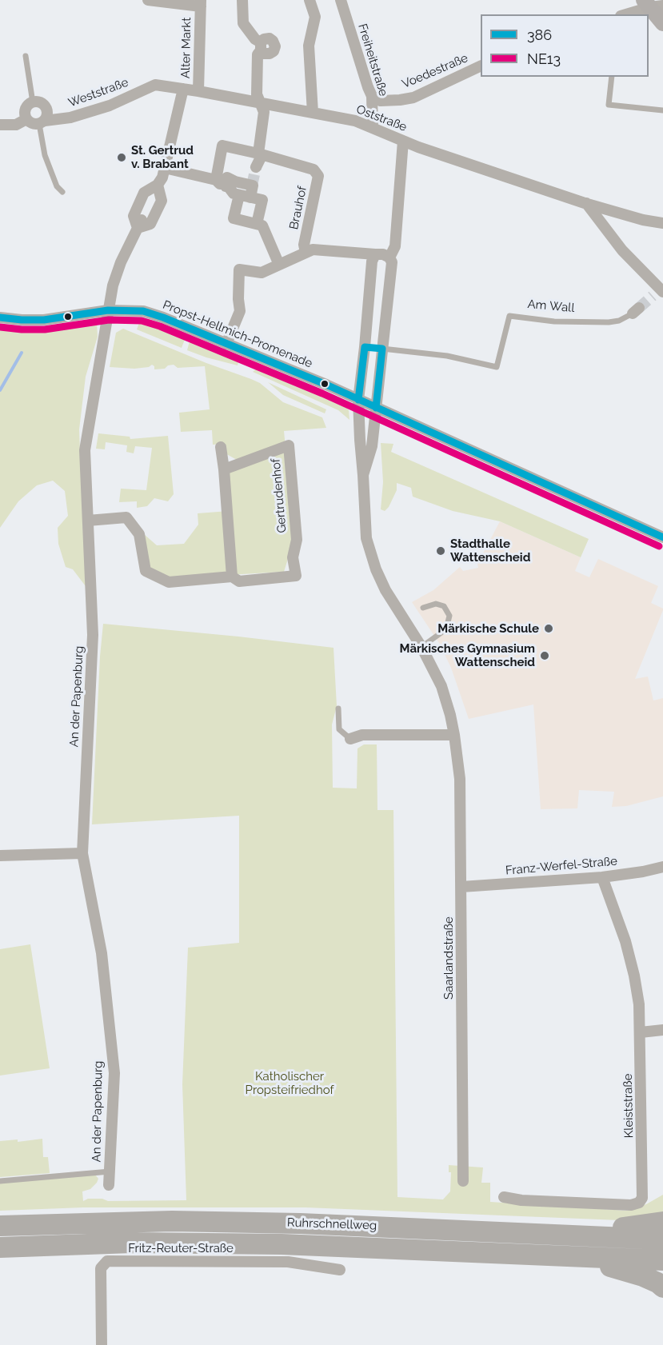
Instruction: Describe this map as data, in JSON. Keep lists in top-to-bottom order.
{
  "streets": {
    "highway": ["Ruhrschnellweg"],
    "street": [
      "Alter Markt",
      "Freiheitstraße",
      "Voedestraße",
      "Weststraße",
      "Oststraße",
      "Brauhof",
      "Propst-Hellmich-Promenade",
      "Gertrudenhof",
      "An der Papenburg",
      "Franz-Werfel-Straße",
      "Saarlandstraße",
      "Kleiststraße",
      "Fritz-Reuter-Straße"
    ],
    "lane": ["Am Wall"]
  },
  "crossings": [
    ["Alter Markt", "Oststraße"],
    ["Freiheitstraße", "Voedestraße"],
    ["Freiheitstraße", "Oststraße"],
    ["Weststraße", "Oststraße"],
    ["Oststraße", "An der Papenburg"],
    ["Oststraße", "Saarlandstraße"],
    ["Am Wall", "Saarlandstraße"],
    ["Propst-Hellmich-Promenade", "An der Papenburg"],
    ["Propst-Hellmich-Promenade", "Saarlandstraße"],
    ["Gertrudenhof", "An der Papenburg"],
    ["Franz-Werfel-Straße", "Saarlandstraße"],
    ["Franz-Werfel-Straße", "Kleiststraße"]
  ],
  "parks": ["Katholischer Propsteifriedhof"],
  "places": [
    "St. Gertrud v. Brabant",
    "Stadthalle Wattenscheid",
    "Märkische Schule",
    "Märkisches Gymnasium Wattenscheid"
  ],
  "lines": ["transit line 386", "transit line NE13"],
  "legend": ["386", "NE13"]
}
